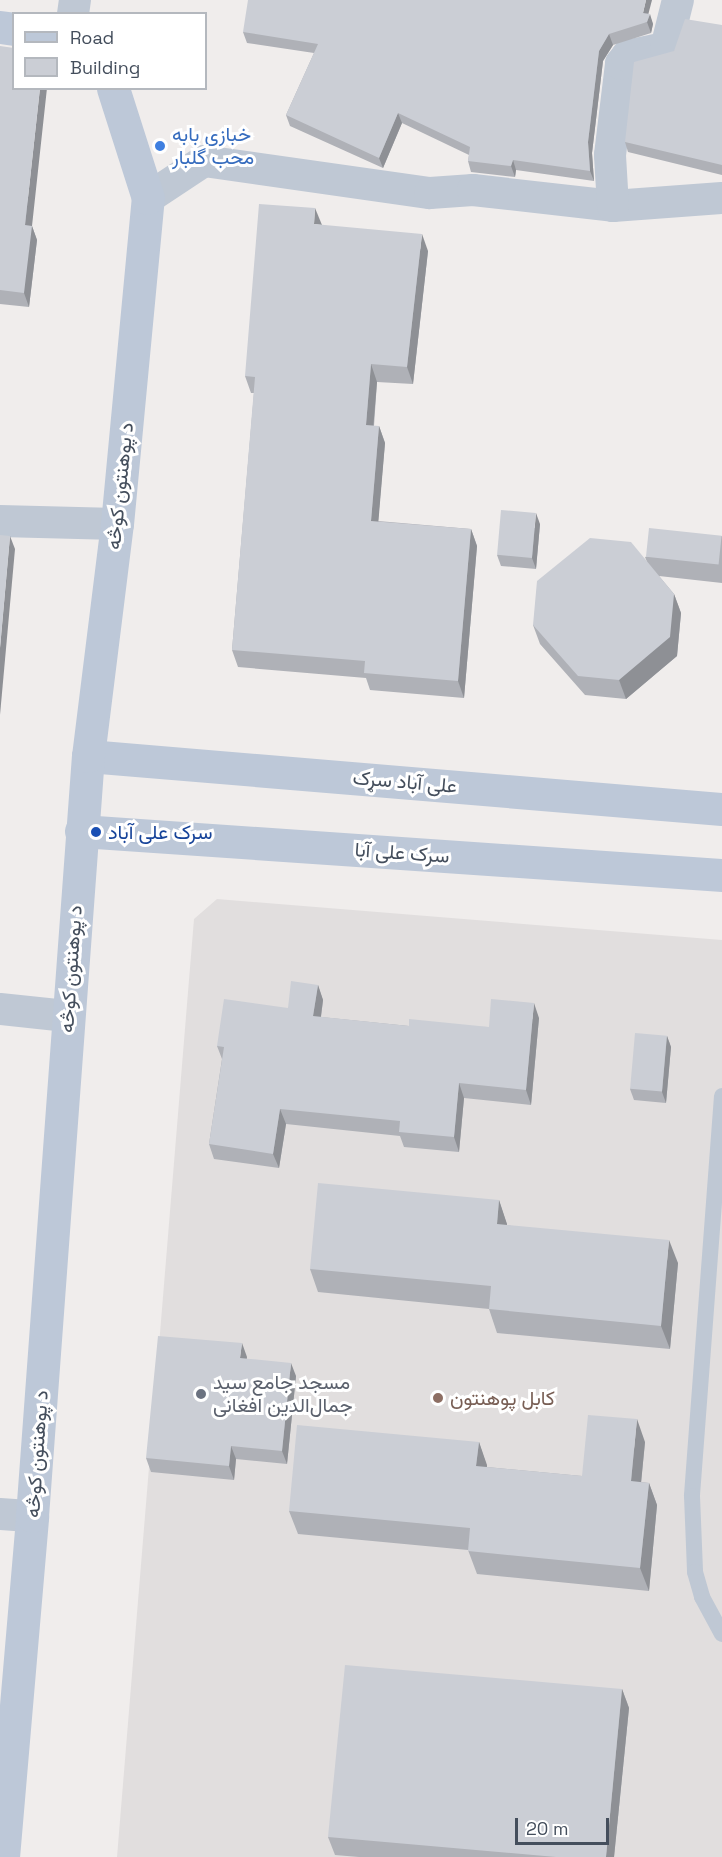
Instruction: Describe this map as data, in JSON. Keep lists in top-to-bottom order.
{
  "streets": {
    "street": ["د پوهنتون کوڅه", "علی آباد سړک", "سرک علی آبا"]
  },
  "crossings": [
    ["د پوهنتون کوڅه", "علی آباد سړک"],
    ["د پوهنتون کوڅه", "سرک علی آبا"]
  ],
  "places": [
    "خبازی بابه محب گلبار",
    "سرک علی آباد",
    "مسجد جامع سید جمال‌الدین افغانی",
    "کابل پوهنتون"
  ],
  "legend": ["Road", "Building"],
  "scale_bar": "20 m"
}
